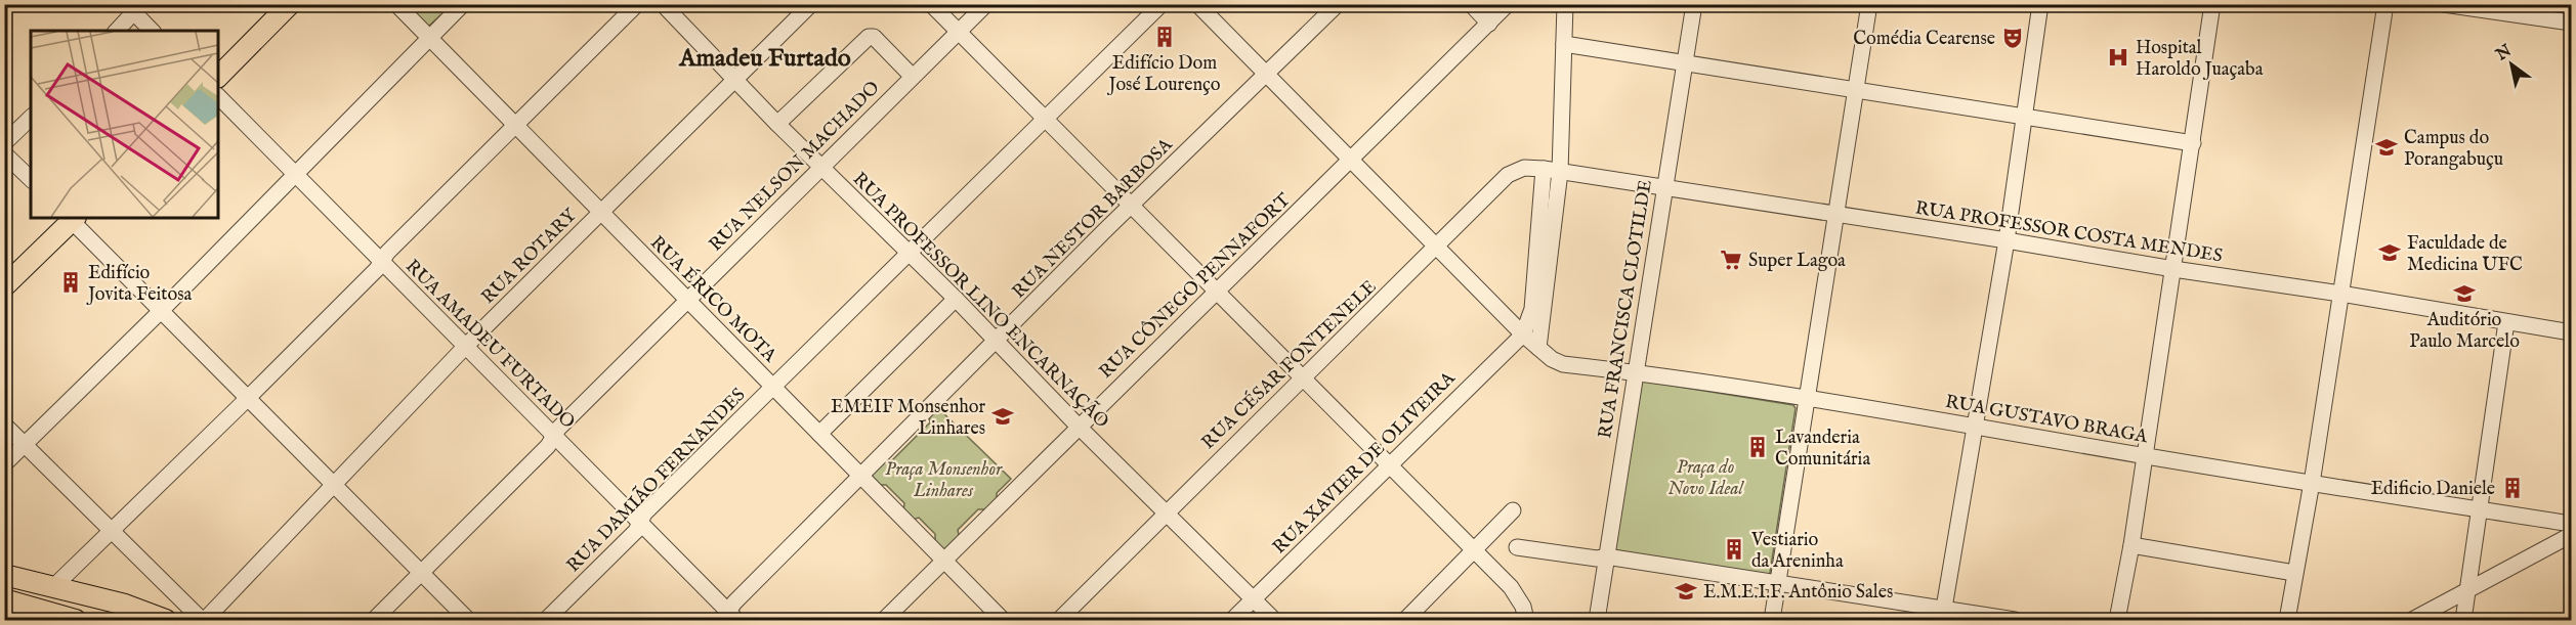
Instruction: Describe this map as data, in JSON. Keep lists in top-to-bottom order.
{
  "streets": {
    "street": [
      "RUA NELSON MACHADO",
      "RUA NESTOR BARBOSA",
      "RUA PROFESSOR COSTA MENDES",
      "RUA ROTARY",
      "RUA CÔNEGO PENNAFORT",
      "RUA ÉRICO MOTA",
      "RUA PROFESSOR LINO ENCARNAÇÃO",
      "RUA FRANCISCA CLOTILDE",
      "RUA AMADEU FURTADO",
      "RUA CÉSAR FONTENELE",
      "RUA GUSTAVO BRAGA",
      "RUA XAVIER DE OLIVEIRA",
      "RUA DAMIÃO FERNANDES"
    ]
  },
  "crossings": [
    ["RUA NELSON MACHADO", "RUA ÉRICO MOTA"],
    ["RUA NELSON MACHADO", "RUA PROFESSOR LINO ENCARNAÇÃO"],
    ["RUA NELSON MACHADO", "RUA AMADEU FURTADO"],
    ["RUA NESTOR BARBOSA", "RUA ÉRICO MOTA"],
    ["RUA NESTOR BARBOSA", "RUA PROFESSOR LINO ENCARNAÇÃO"],
    ["RUA NESTOR BARBOSA", "RUA AMADEU FURTADO"],
    ["RUA NESTOR BARBOSA", "RUA GUSTAVO BRAGA"],
    ["RUA PROFESSOR COSTA MENDES", "RUA FRANCISCA CLOTILDE"],
    ["RUA PROFESSOR COSTA MENDES", "RUA CÉSAR FONTENELE"],
    ["RUA ROTARY", "RUA ÉRICO MOTA"],
    ["RUA ROTARY", "RUA PROFESSOR LINO ENCARNAÇÃO"],
    ["RUA ROTARY", "RUA AMADEU FURTADO"],
    ["RUA CÔNEGO PENNAFORT", "RUA ÉRICO MOTA"],
    ["RUA CÔNEGO PENNAFORT", "RUA PROFESSOR LINO ENCARNAÇÃO"],
    ["RUA CÔNEGO PENNAFORT", "RUA GUSTAVO BRAGA"],
    ["RUA ÉRICO MOTA", "RUA DAMIÃO FERNANDES"],
    ["RUA PROFESSOR LINO ENCARNAÇÃO", "RUA CÉSAR FONTENELE"],
    ["RUA PROFESSOR LINO ENCARNAÇÃO", "RUA XAVIER DE OLIVEIRA"],
    ["RUA PROFESSOR LINO ENCARNAÇÃO", "RUA DAMIÃO FERNANDES"],
    ["RUA FRANCISCA CLOTILDE", "RUA GUSTAVO BRAGA"],
    ["RUA AMADEU FURTADO", "RUA DAMIÃO FERNANDES"],
    ["RUA CÉSAR FONTENELE", "RUA GUSTAVO BRAGA"],
    ["RUA GUSTAVO BRAGA", "RUA XAVIER DE OLIVEIRA"]
  ],
  "districts": ["Amadeu Furtado"],
  "parks": ["Praça do Novo Ideal", "Praça Monsenhor Linhares"],
  "places": {
    "building": [
      "Edifício Dom José Lourenço",
      "Edifício Jovita Feitosa",
      "Lavanderia Comunitária",
      "Edificio Daniele",
      "Vestiario da Areninha"
    ],
    "theatre": ["Comédia Cearense"],
    "hospital": ["Hospital Haroldo Juaçaba"],
    "school or university": [
      "Campus do Porangabuçu",
      "Faculdade de Medicina UFC",
      "Auditório Paulo Marcelo",
      "EMEIF Monsenhor Linhares",
      "E.M.E.I.F. Antônio Sales"
    ],
    "supermarket": ["Super Lagoa"]
  },
  "north": "top left"
}
